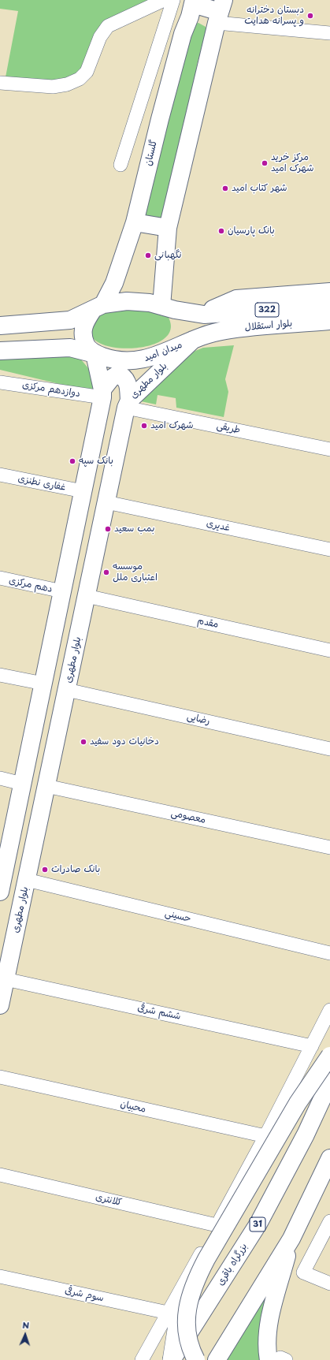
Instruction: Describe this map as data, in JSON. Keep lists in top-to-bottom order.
{
  "streets": {
    "main road": [
      "گلستان",
      "322",
      "بلوار استقلال",
      "میدان امید",
      "بلوار مطهری",
      "31",
      "بزرگراه باقری"
    ],
    "street": [
      "دوازدهم مرکزی",
      "طریقی",
      "غفاری نطنزی",
      "غدیری",
      "دهم مرکزی",
      "مقدم",
      "رضایی",
      "معصومی",
      "حسینی",
      "ششم شرقی",
      "محبیان",
      "کلانتری",
      "سوم شرقی"
    ]
  },
  "crossings": [
    ["بلوار استقلال", "میدان امید"],
    ["بلوار استقلال", "بلوار مطهری"],
    ["میدان امید", "بلوار مطهری"],
    ["بلوار مطهری", "طریقی"],
    ["بلوار مطهری", "غدیری"],
    ["بلوار مطهری", "مقدم"],
    ["بلوار مطهری", "رضایی"],
    ["بلوار مطهری", "معصومی"],
    ["بلوار مطهری", "حسینی"],
    ["بلوار مطهری", "ششم شرقی"]
  ],
  "places": [
    "دبستان دخترانه و پسرانه هدایت",
    "مرکز خرید شهرک امید",
    "شهر کتاب امید",
    "بانک پارسیان",
    "نگهبانی",
    "شهرک امید",
    "بانک سپه",
    "بمب سعید",
    "موسسه اعتباری ملل",
    "دخانیات دود سفید",
    "بانک صادرات"
  ],
  "north": "top"
}
